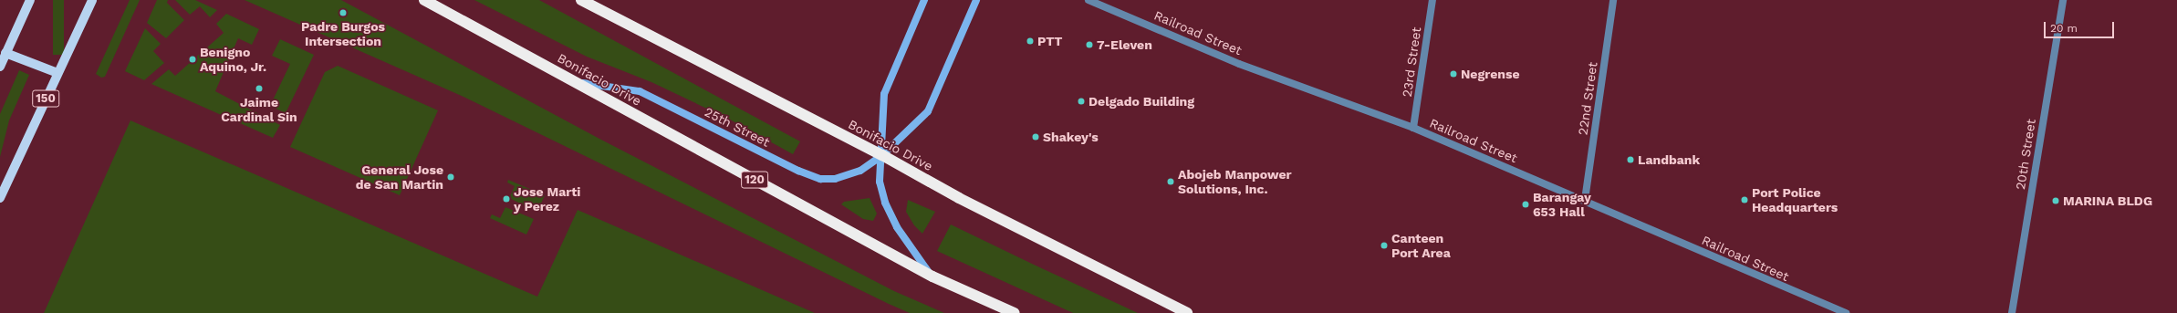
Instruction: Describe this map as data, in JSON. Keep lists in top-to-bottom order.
{
  "streets": {
    "highway": ["Bonifacio Drive", "120"],
    "main road": ["150"],
    "street": [
      "Railroad Street",
      "23rd Street",
      "22nd Street",
      "25th Street",
      "20th Street"
    ]
  },
  "crossings": [
    ["Railroad Street", "23rd Street"],
    ["Railroad Street", "22nd Street"],
    ["Bonifacio Drive", "25th Street"]
  ],
  "places": [
    "Padre Burgos Intersection",
    "PTT",
    "7-Eleven",
    "Benigno Aquino, Jr.",
    "Negrense",
    "Jaime Cardinal Sin",
    "Delgado Building",
    "Shakey's",
    "Landbank",
    "General Jose de San Martin",
    "Abojeb Manpower Solutions, Inc.",
    "Jose Marti y Perez",
    "Port Police Headquarters",
    "MARINA BLDG",
    "Barangay 653 Hall",
    "Canteen Port Area"
  ],
  "scale_bar": "20 m"
}
